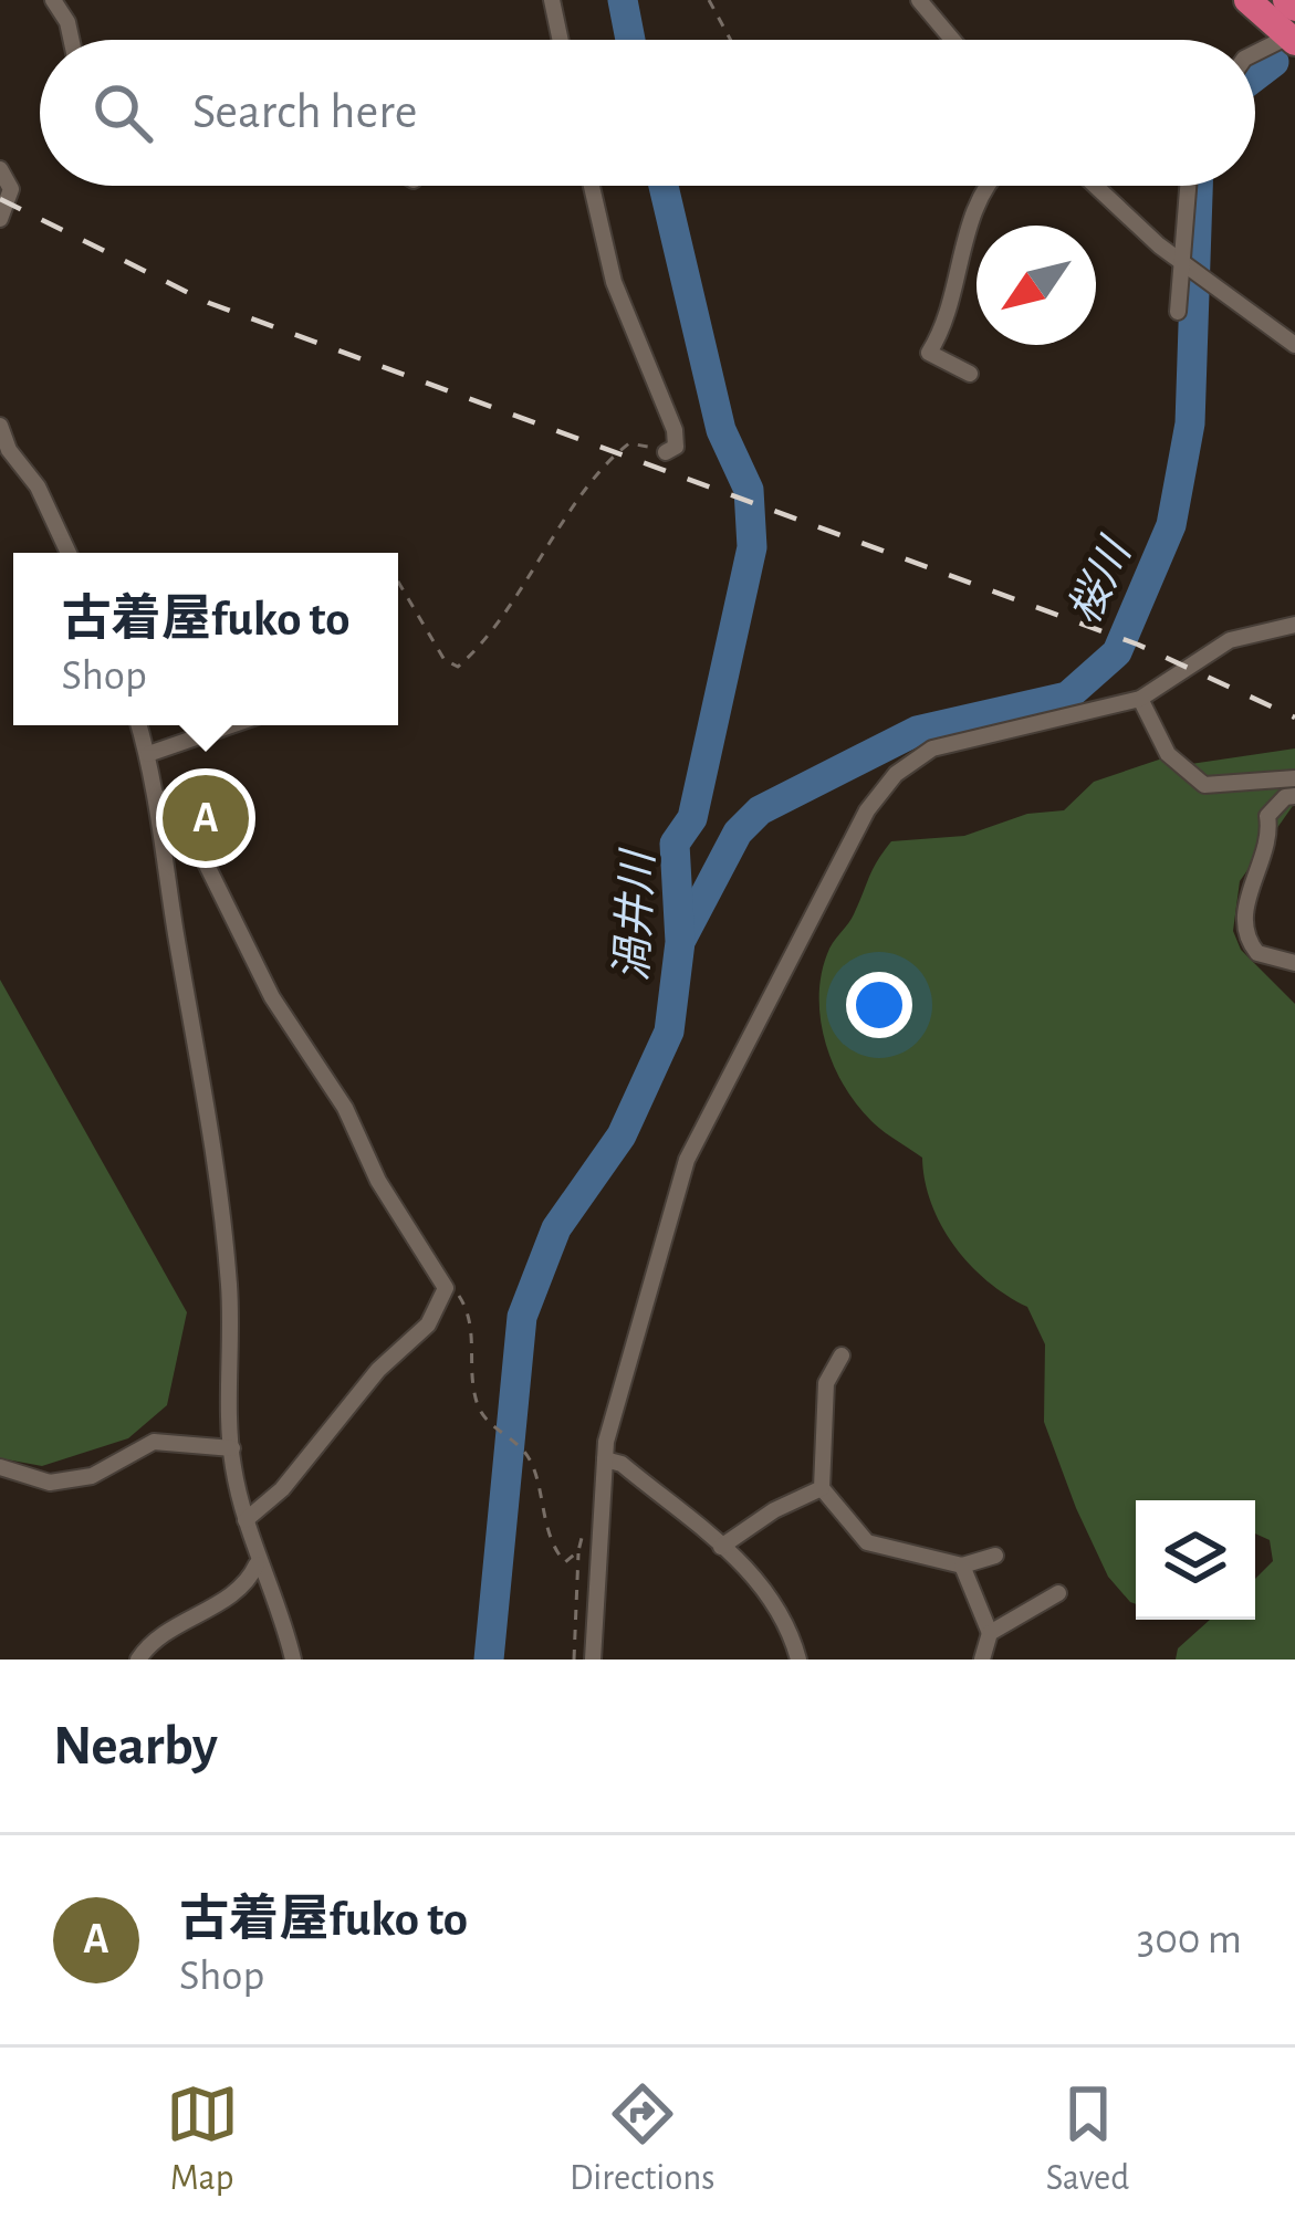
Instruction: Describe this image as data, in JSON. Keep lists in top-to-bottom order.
{
  "water": ["桜川", "渦井川"],
  "north": "bottom left",
  "page": {
    "search": "Search here",
    "popup": ["古着屋fuko to", "Shop"],
    "pins": "A",
    "heading": "Nearby",
    "list": [
      {
        "mark": "A",
        "name": "古着屋fuko to",
        "note": "Shop",
        "value": "300 m"
      }
    ],
    "nav": ["Map", "Directions", "Saved"]
  }
}
